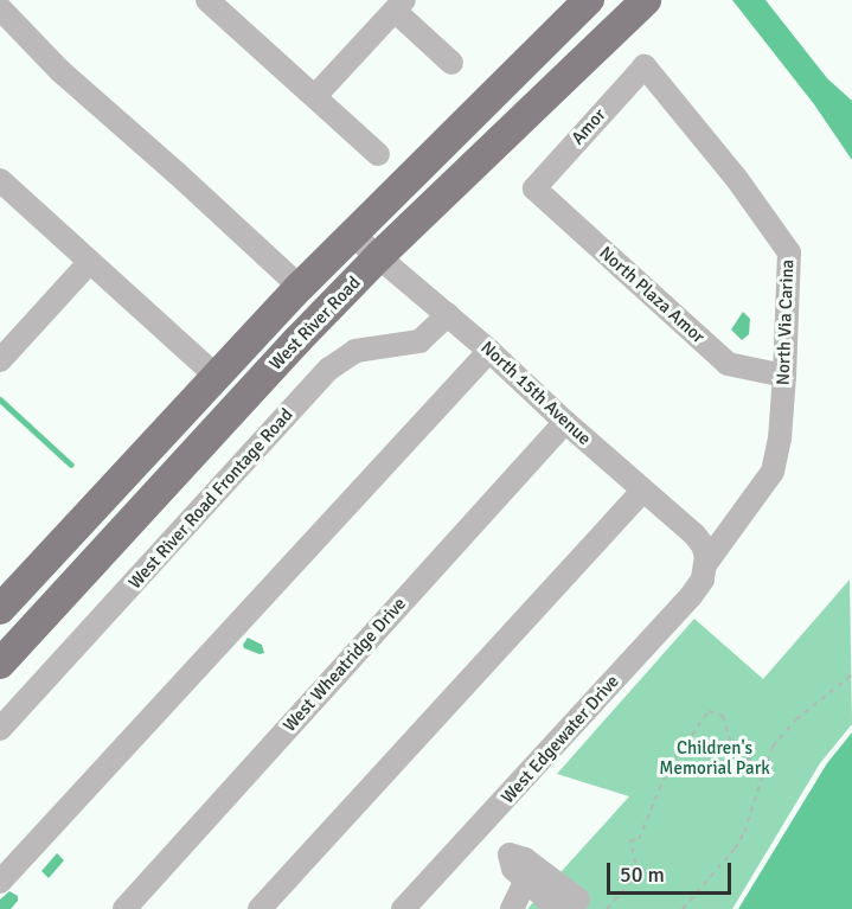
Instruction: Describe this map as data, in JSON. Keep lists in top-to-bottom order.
{
  "streets": {
    "main road": ["West River Road"],
    "street": [
      "Amor",
      "North Plaza Amor",
      "North Via Carina",
      "North 15th Avenue",
      "West River Road Frontage Road",
      "West Wheatridge Drive",
      "West Edgewater Drive"
    ]
  },
  "crossings": [
    ["Amor", "North Plaza Amor"],
    ["Amor", "North Via Carina"],
    ["North Plaza Amor", "North Via Carina"],
    ["North Via Carina", "North 15th Avenue"],
    ["North Via Carina", "West Edgewater Drive"],
    ["West River Road", "North 15th Avenue"],
    ["North 15th Avenue", "West River Road Frontage Road"],
    ["North 15th Avenue", "West Wheatridge Drive"],
    ["North 15th Avenue", "West Edgewater Drive"]
  ],
  "parks": ["Children's Memorial Park"],
  "scale_bar": "50 m"
}
